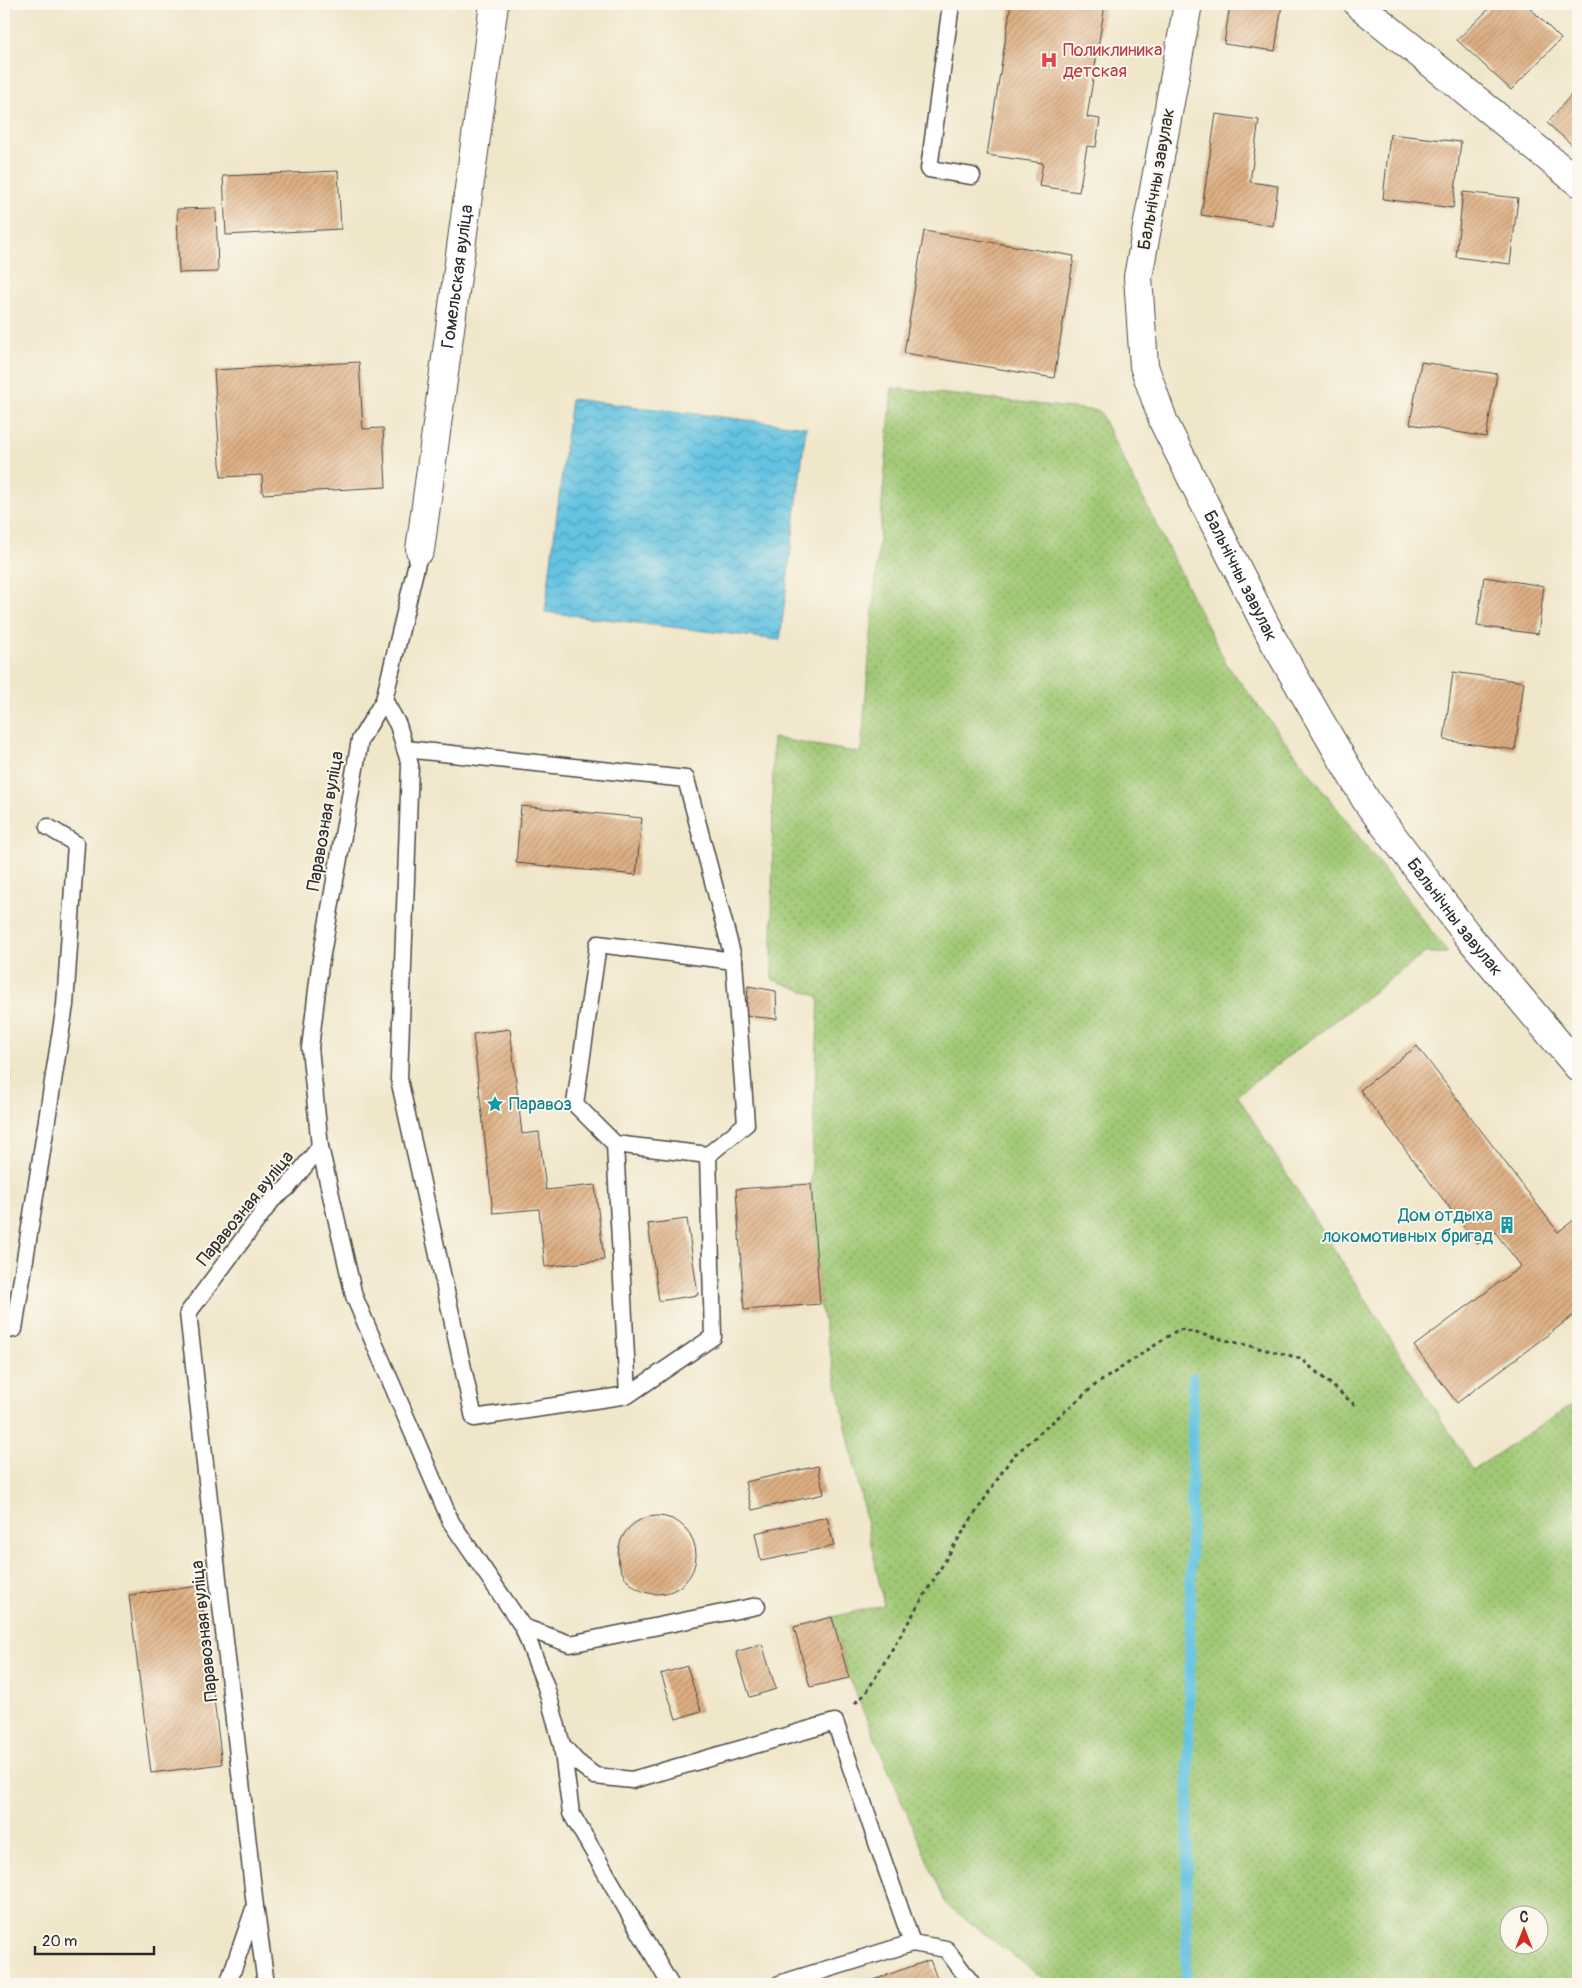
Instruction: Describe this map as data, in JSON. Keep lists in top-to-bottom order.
{
  "streets": {
    "street": ["Бальнічны завулак", "Гомельская вуліца"],
    "lane": ["Паравозная вуліца"]
  },
  "crossings": [
    ["Гомельская вуліца", "Паравозная вуліца"]
  ],
  "places": {
    "hospital": ["Поликлиника детская"],
    "place": ["Паравоз"],
    "building": ["Дом отдыха локомотивных бригад"]
  },
  "scale_bar": "20 m",
  "north": "top"
}
